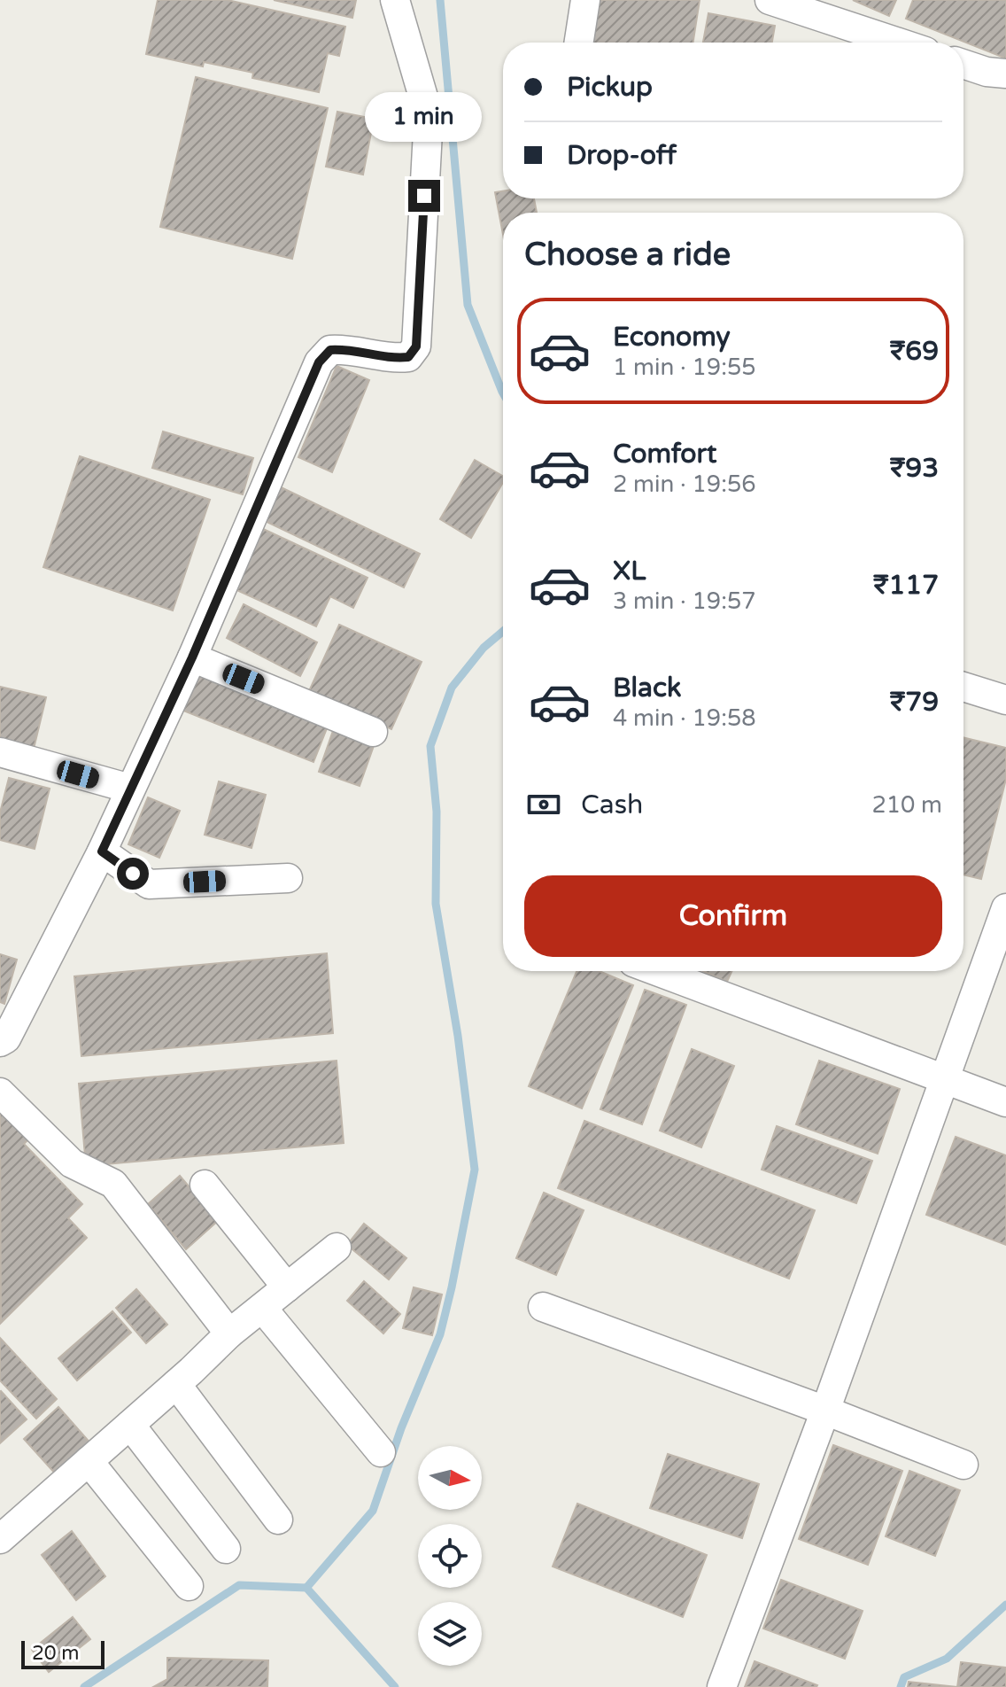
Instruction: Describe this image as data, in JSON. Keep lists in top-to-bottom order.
{
  "scale_bar": "20 m",
  "north": "right",
  "page": {
    "banner": ["Pickup", "Drop-off"],
    "bubble": "1 min",
    "heading": "Choose a ride",
    "list": [
      {
        "name": "Economy",
        "note": "1 min · 19:55",
        "value": "₹69"
      },
      {
        "name": "Comfort",
        "note": "2 min · 19:56",
        "value": "₹93"
      },
      {
        "name": "XL",
        "note": "3 min · 19:57",
        "value": "₹117"
      },
      {
        "name": "Black",
        "note": "4 min · 19:58",
        "value": "₹79"
      }
    ],
    "pay": ["Cash", "210 m"],
    "buttons": "Confirm",
    "scale": "20 m"
  }
}
